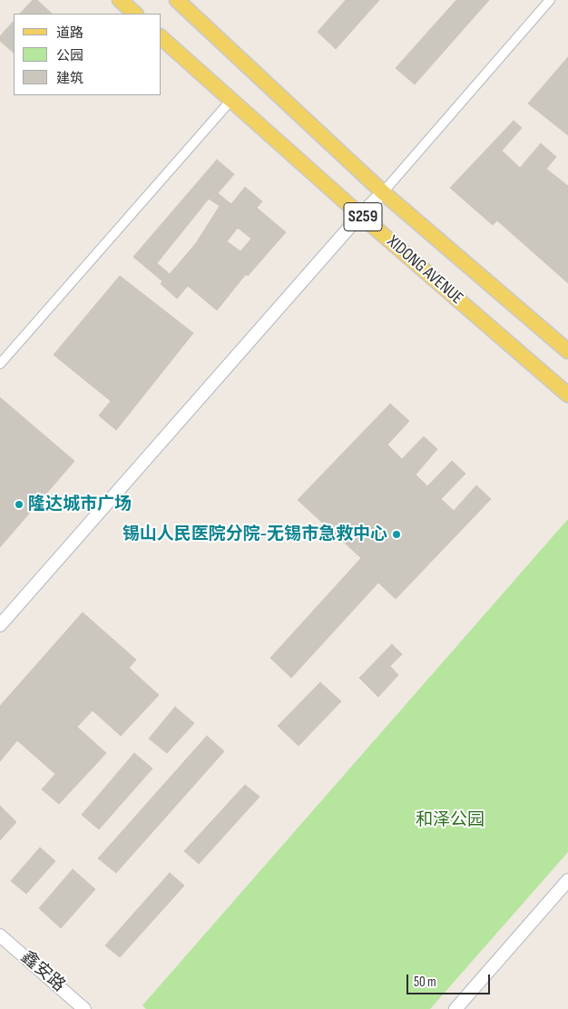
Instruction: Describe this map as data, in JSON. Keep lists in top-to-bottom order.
{
  "streets": {
    "main road": ["S259", "XIDONG AVENUE"],
    "street": ["鑫安路"]
  },
  "parks": ["和泽公园"],
  "places": ["隆达城市广场", "锡山人民医院分院-无锡市急救中心"],
  "legend": ["道路", "公园", "建筑"],
  "scale_bar": "50 m"
}
